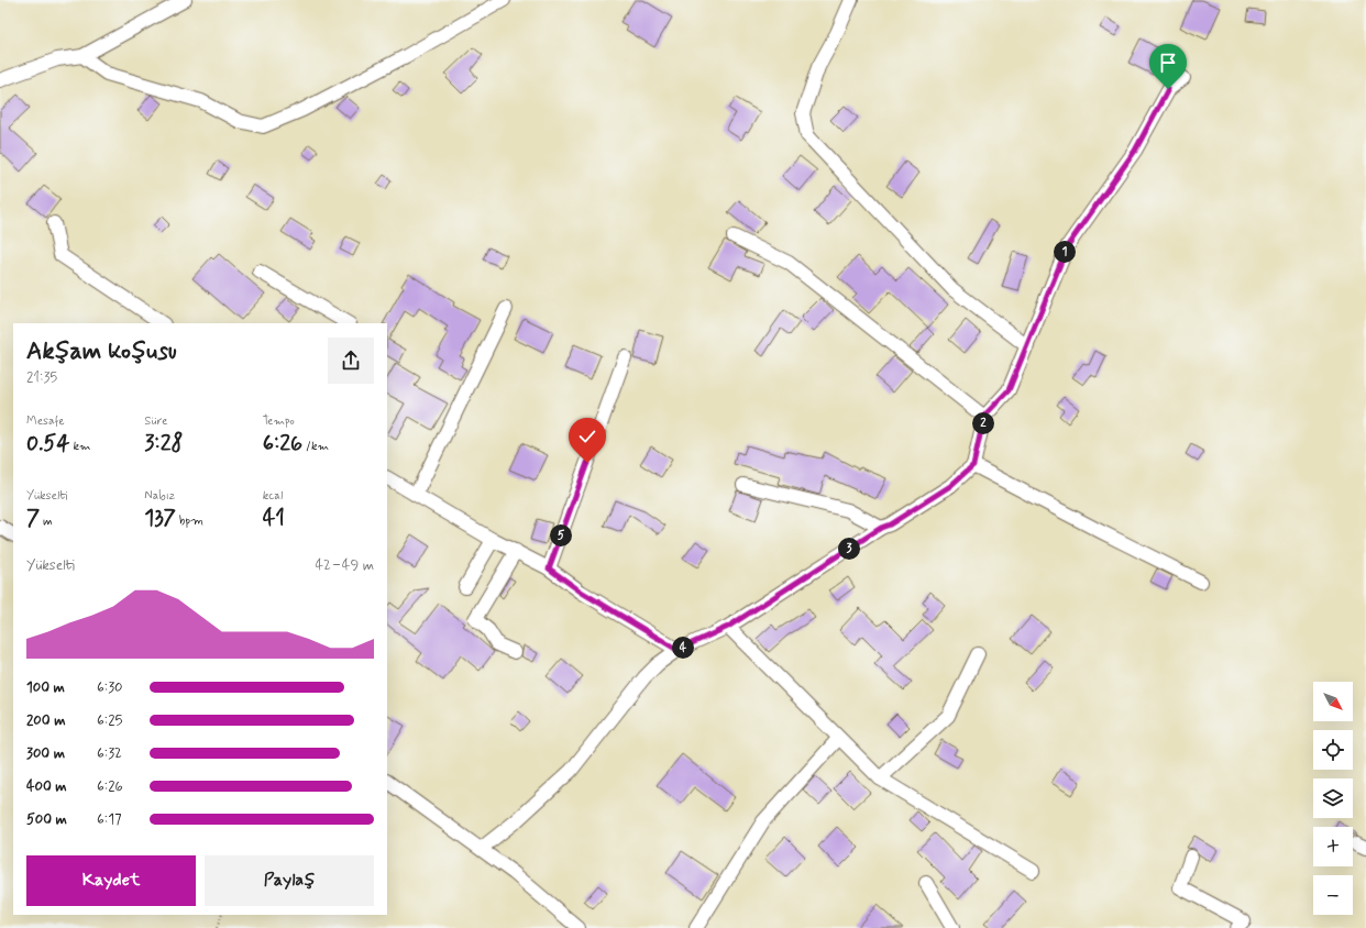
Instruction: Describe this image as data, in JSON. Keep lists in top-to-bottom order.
{
  "north": "bottom right",
  "page": {
    "pins": [
      "1",
      "2",
      "5",
      "3",
      "4"
    ],
    "heading": ["Akşam koşusu", "21:35"],
    "stats": [
      ["Mesafe", "0.54 km"],
      ["Süre", "3:28"],
      ["Tempo", "6:26 /km"],
      ["Yükselti", "7 m"],
      ["Nabız", "137 bpm"],
      ["kcal", "41"]
    ],
    "chart": ["Yükselti", "42–49 m"],
    "list": [
      {
        "name": "100 m",
        "note": "6:30"
      },
      {
        "name": "200 m",
        "note": "6:25"
      },
      {
        "name": "300 m",
        "note": "6:32"
      },
      {
        "name": "400 m",
        "note": "6:26"
      },
      {
        "name": "500 m",
        "note": "6:17"
      }
    ],
    "map_buttons": ["+", "−"],
    "buttons": ["Kaydet", "Paylaş"]
  }
}
